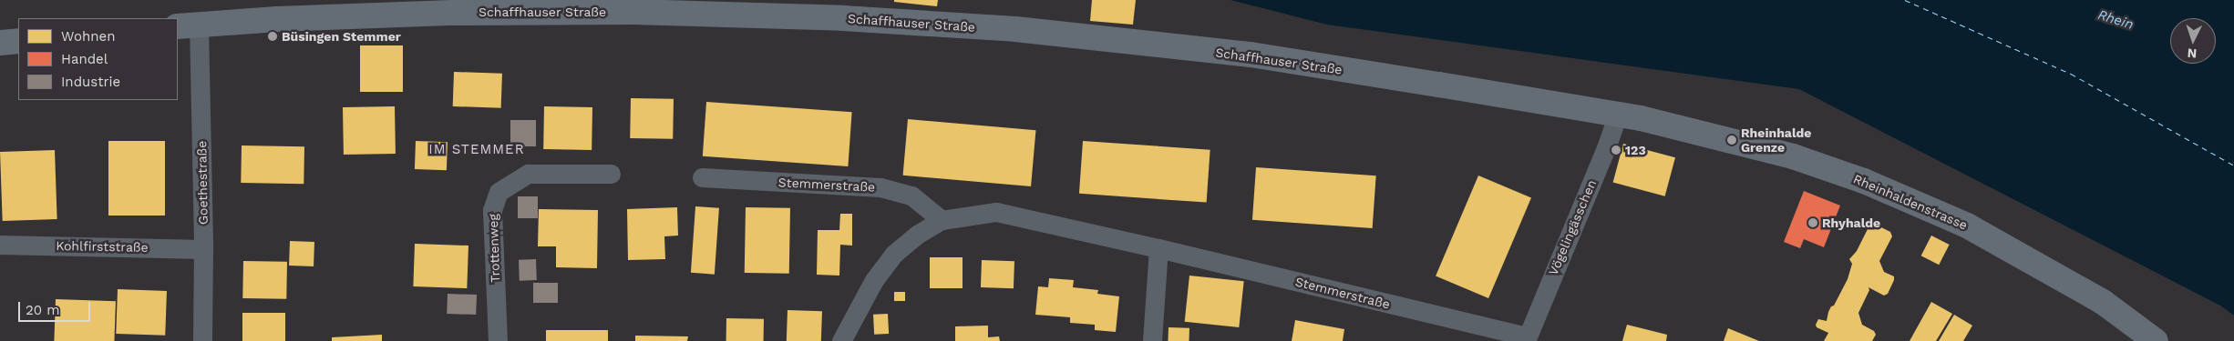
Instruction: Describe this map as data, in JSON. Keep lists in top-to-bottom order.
{
  "streets": {
    "main road": ["Schaffhauser Straße", "Rheinhaldenstrasse"],
    "street": [
      "Goethestraße",
      "Stemmerstraße",
      "Vögelingässchen",
      "Kohlfirststraße",
      "Trottenweg"
    ]
  },
  "crossings": [
    ["Schaffhauser Straße", "Goethestraße"],
    ["Schaffhauser Straße", "Rheinhaldenstrasse"],
    ["Schaffhauser Straße", "Vögelingässchen"],
    ["Goethestraße", "Kohlfirststraße"],
    ["Stemmerstraße", "Vögelingässchen"],
    ["Rheinhaldenstrasse", "Vögelingässchen"]
  ],
  "districts": ["IM STEMMER"],
  "water": ["Rhein"],
  "places": [
    "Büsingen Stemmer",
    "Rheinhalde Grenze",
    "123",
    "Rhyhalde"
  ],
  "legend": ["Wohnen", "Handel", "Industrie"],
  "scale_bar": "20 m",
  "north": "bottom"
}
